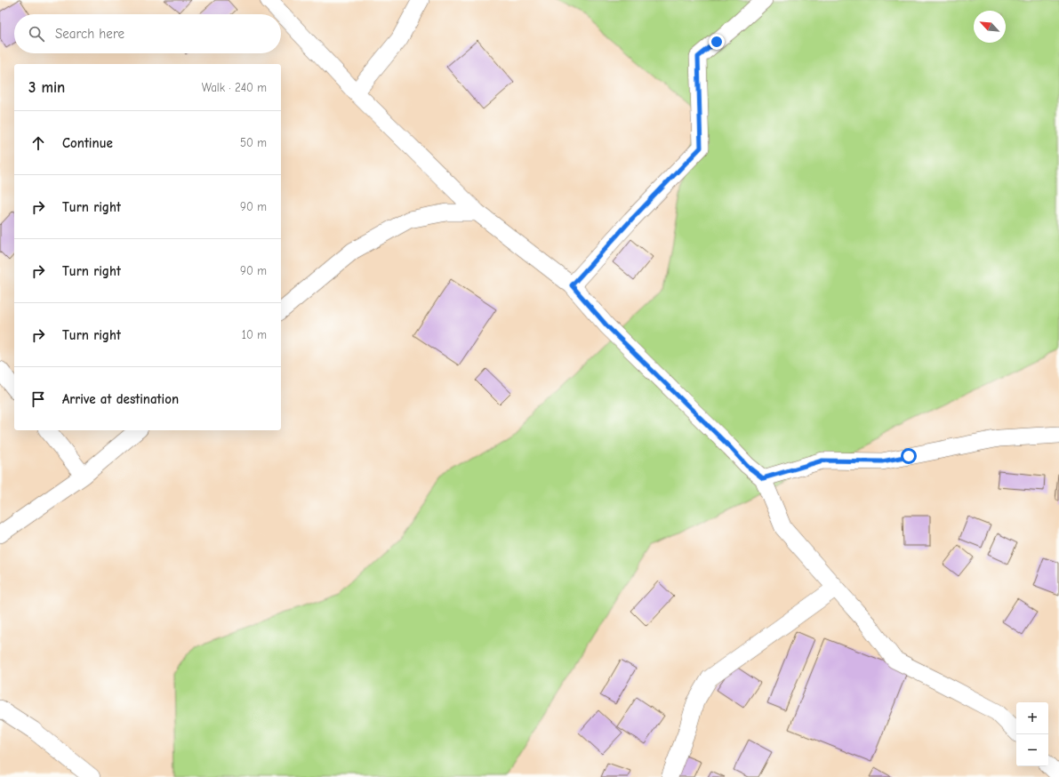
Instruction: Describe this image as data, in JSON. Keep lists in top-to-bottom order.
{
  "north": "top left",
  "page": {
    "search": "Search here",
    "heading": ["3 min", "Walk · 240 m"],
    "list": [
      ["Continue", "50 m"],
      ["Turn right", "90 m"],
      ["Turn right", "90 m"],
      ["Turn right", "10 m"],
      "Arrive at destination"
    ],
    "map_buttons": ["+", "−"]
  }
}
